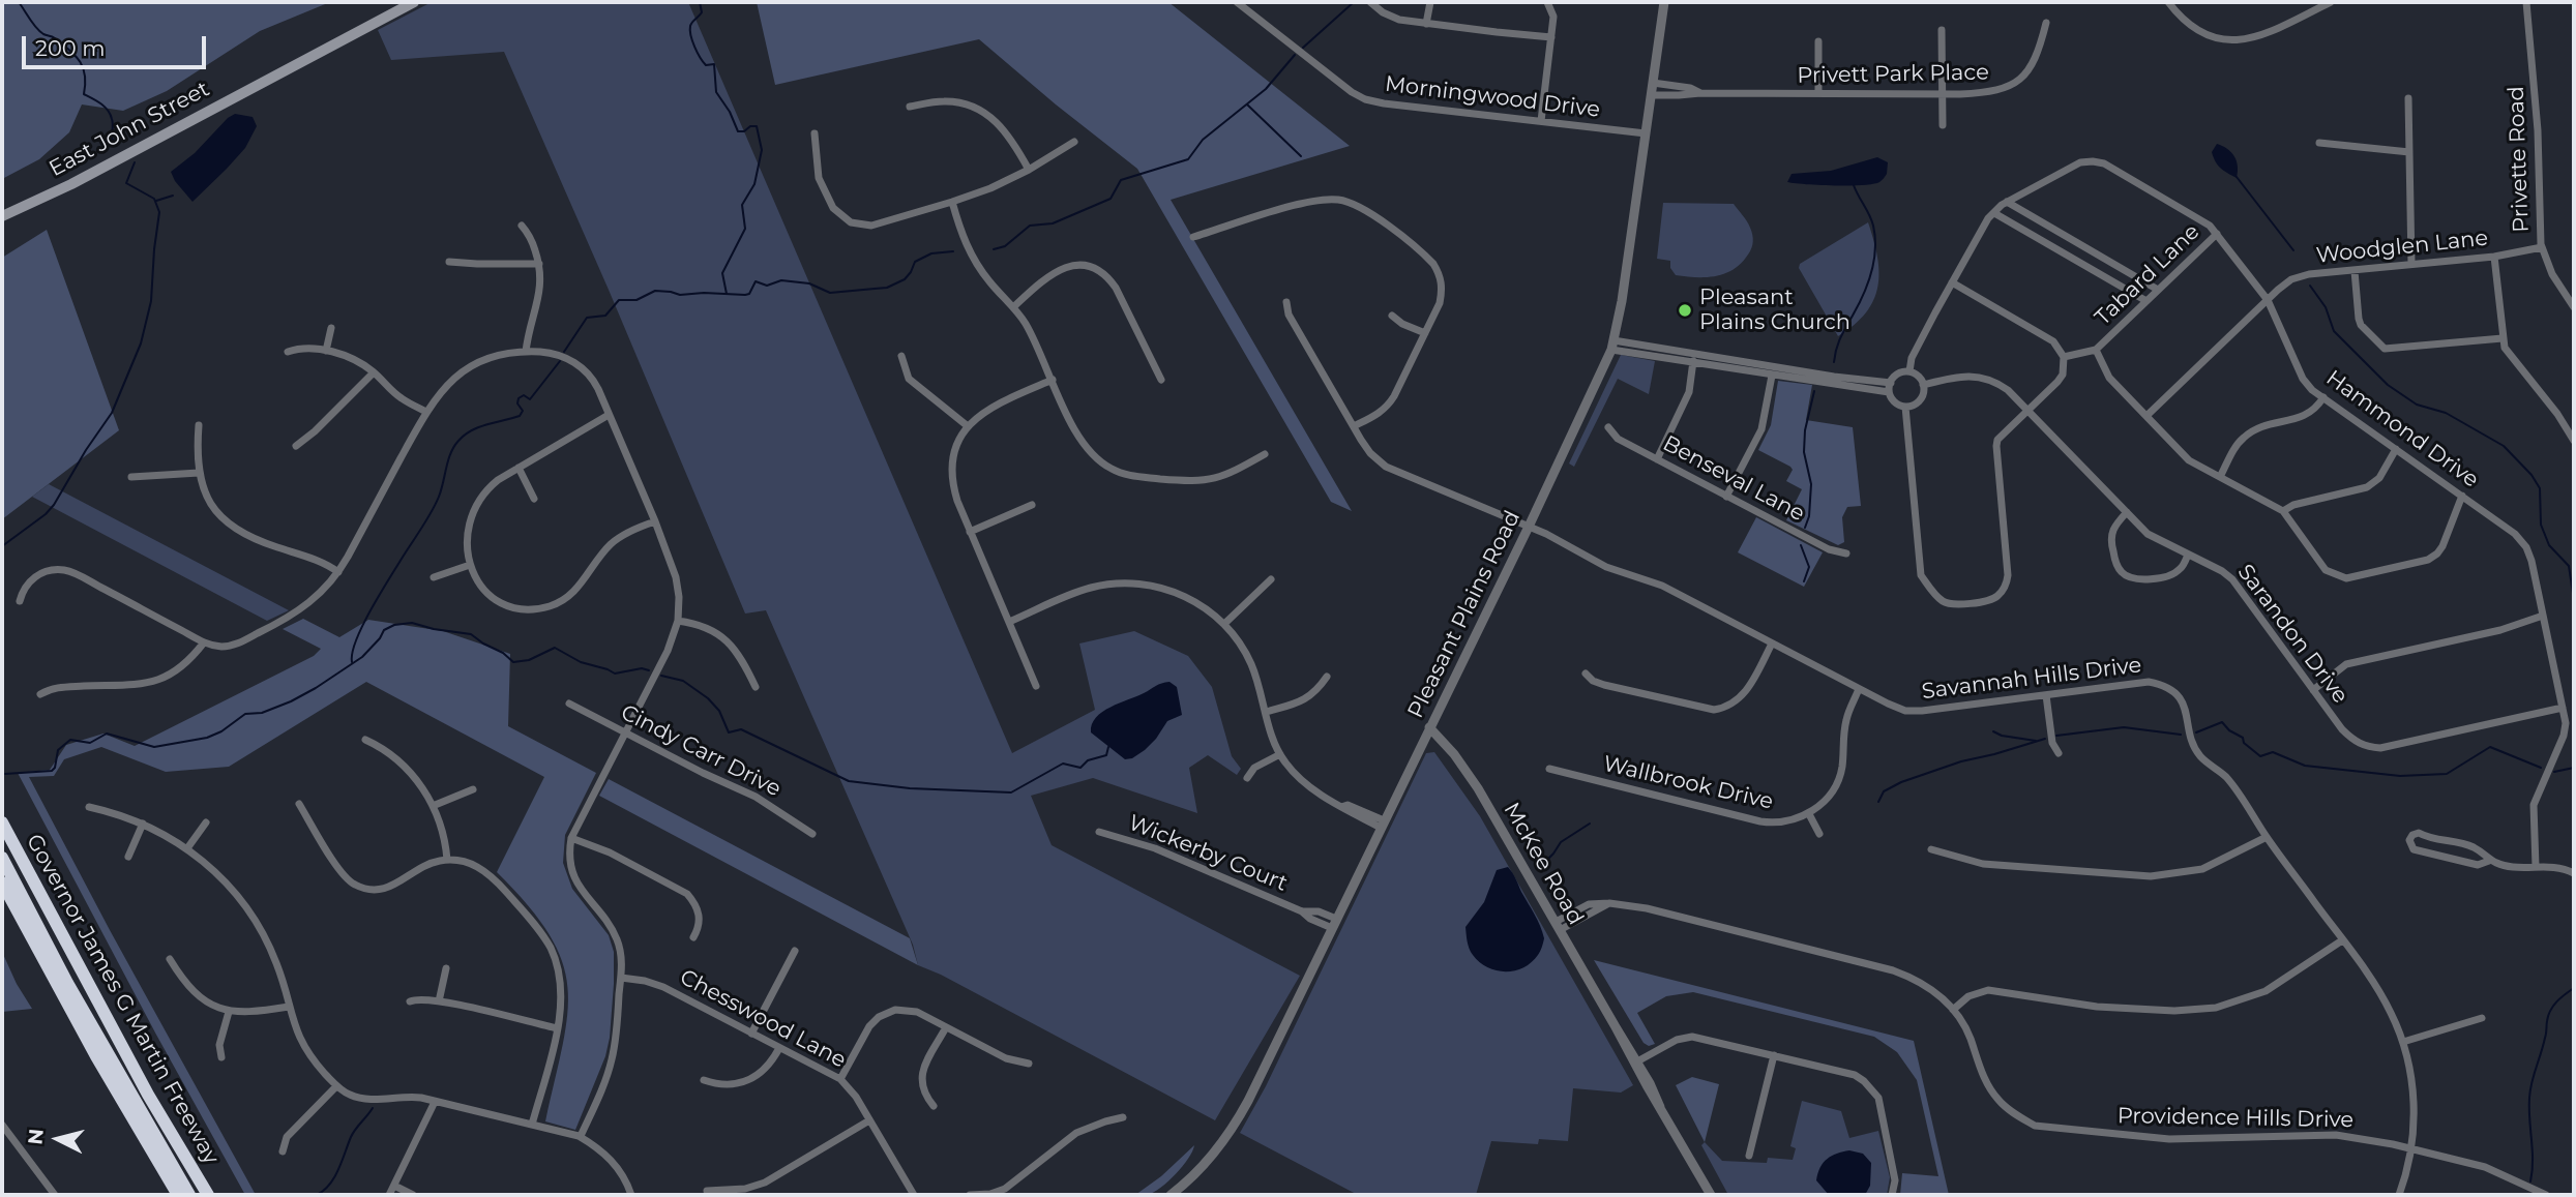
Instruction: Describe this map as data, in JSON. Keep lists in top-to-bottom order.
{
  "streets": {
    "highway": ["Governor James G Martin Freeway"],
    "main road": ["East John Street"],
    "street": [
      "Privett Park Place",
      "Morningwood Drive",
      "Privette Road",
      "Woodglen Lane",
      "Tabard Lane",
      "Hammond Drive",
      "Benseval Lane",
      "Pleasant Plains Road",
      "Sarandon Drive",
      "Savannah Hills Drive",
      "Cindy Carr Drive",
      "Wallbrook Drive",
      "Wickerby Court",
      "McKee Road",
      "Chesswood Lane",
      "Providence Hills Drive"
    ]
  },
  "crossings": [
    ["Privett Park Place", "Pleasant Plains Road"],
    ["Morningwood Drive", "Pleasant Plains Road"],
    ["Privette Road", "Woodglen Lane"],
    ["Woodglen Lane", "Hammond Drive"],
    ["Tabard Lane", "Hammond Drive"],
    ["Hammond Drive", "Sarandon Drive"],
    ["Pleasant Plains Road", "Savannah Hills Drive"],
    ["Pleasant Plains Road", "Wickerby Court"],
    ["Pleasant Plains Road", "McKee Road"],
    ["Savannah Hills Drive", "Providence Hills Drive"],
    ["McKee Road", "Providence Hills Drive"]
  ],
  "places": ["Pleasant Plains Church"],
  "scale_bar": "200 m",
  "north": "left"
}
